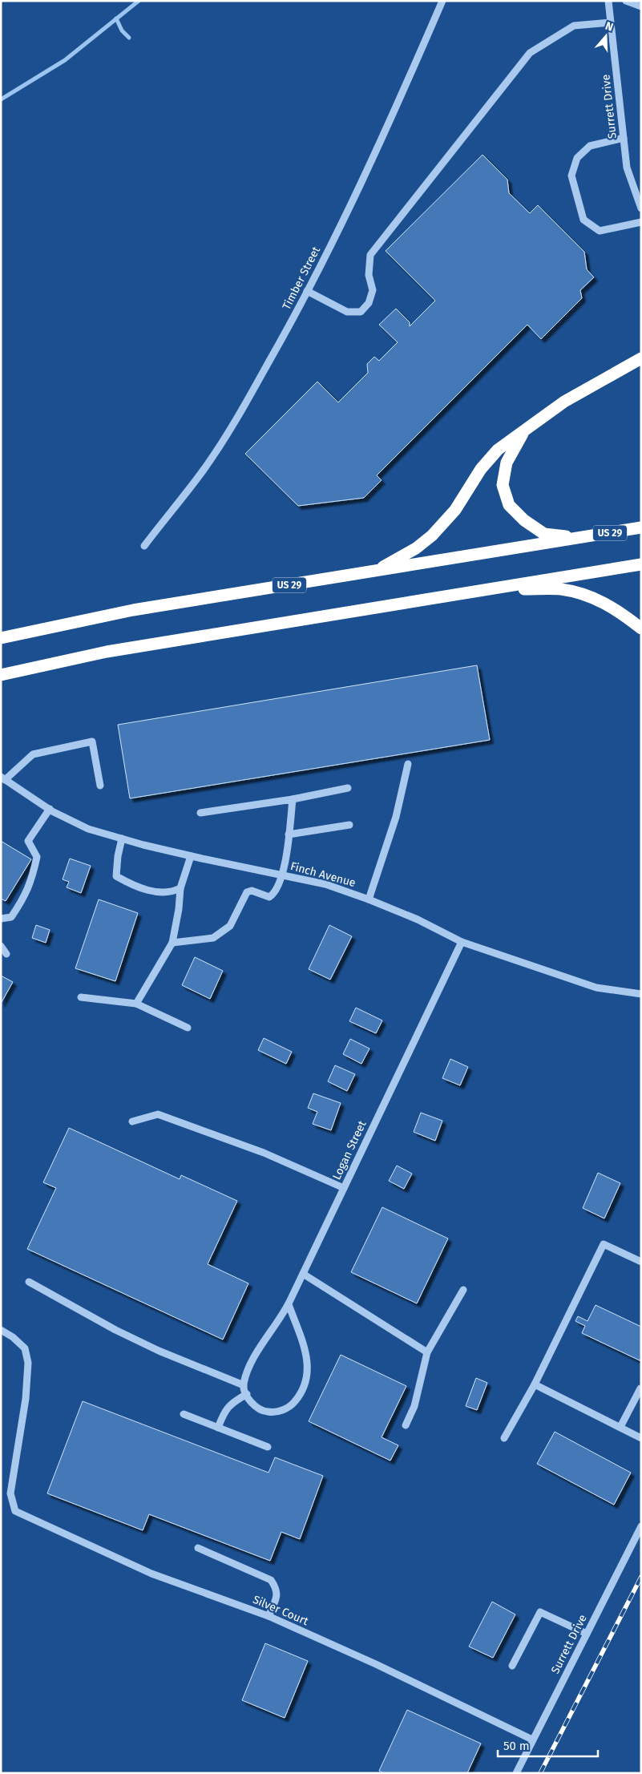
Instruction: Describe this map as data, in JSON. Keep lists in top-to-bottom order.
{
  "streets": {
    "highway": ["US 29"],
    "street": [
      "Surrett Drive",
      "Timber Street",
      "Finch Avenue",
      "Logan Street",
      "Silver Court"
    ]
  },
  "crossings": [
    ["Surrett Drive", "Silver Court"],
    ["Finch Avenue", "Logan Street"]
  ],
  "scale_bar": "50 m",
  "north": "top"
}
